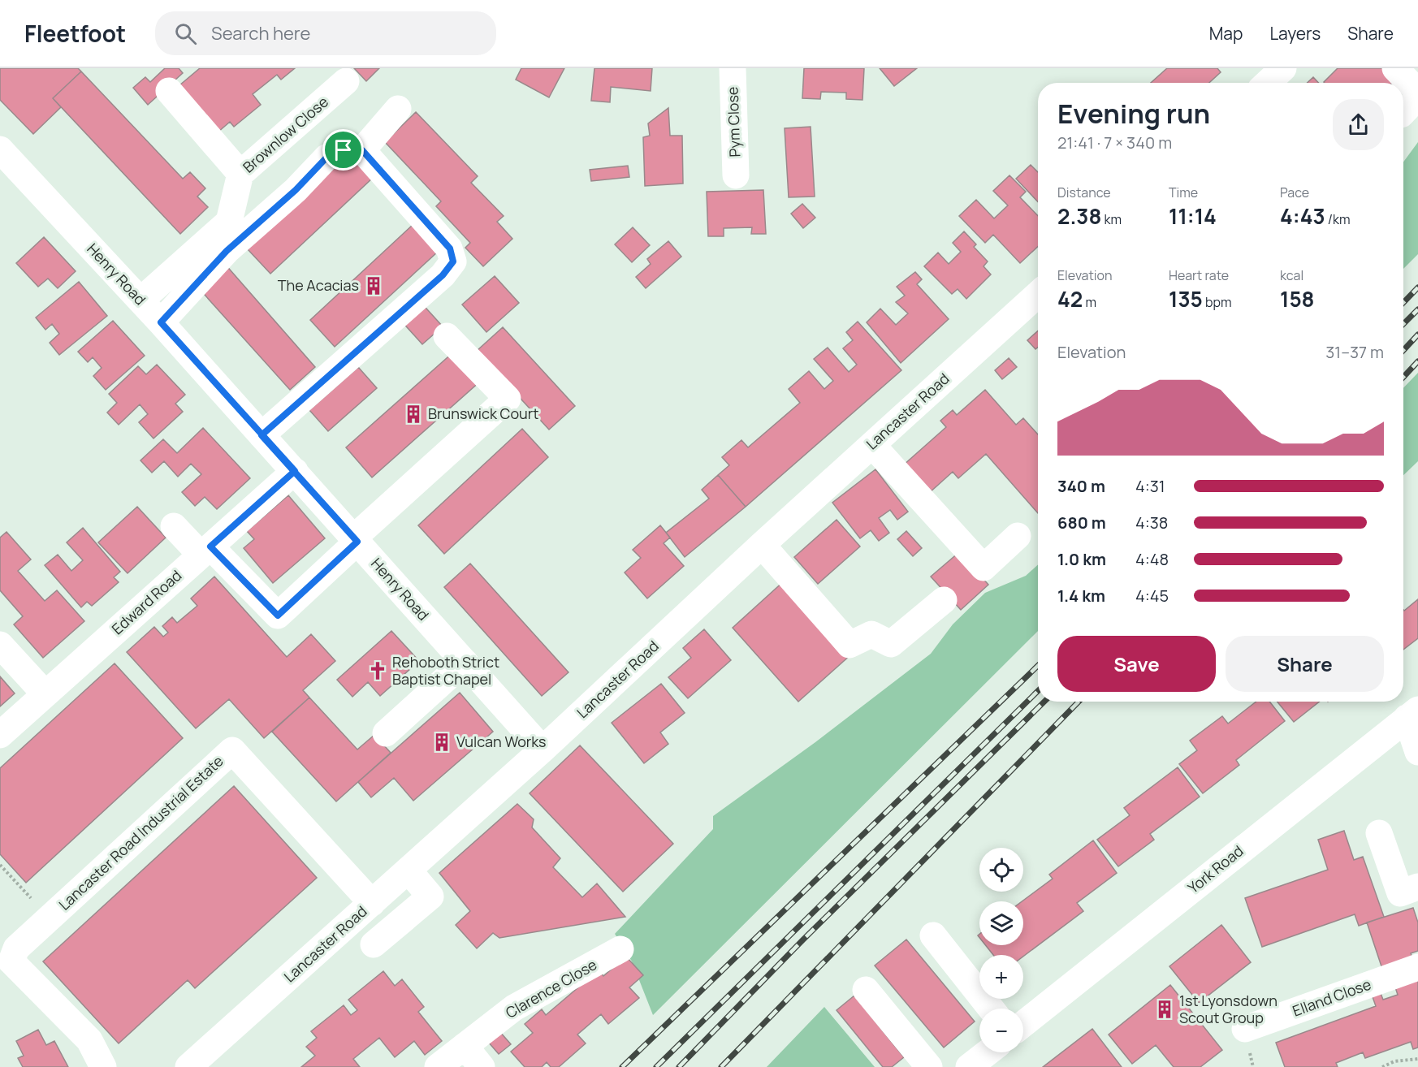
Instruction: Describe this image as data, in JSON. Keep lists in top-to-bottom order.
{
  "streets": {
    "street": [
      "Pym Close",
      "Brownlow Close",
      "Henry Road",
      "Lancaster Road",
      "Edward Road",
      "Lancaster Road Industrial Estate",
      "York Road",
      "Clarence Close",
      "Elland Close"
    ]
  },
  "crossings": [
    ["Brownlow Close", "Henry Road"],
    ["Henry Road", "Lancaster Road"],
    ["Henry Road", "Edward Road"],
    ["Lancaster Road", "Lancaster Road Industrial Estate"]
  ],
  "places": {
    "building": [
      "The Acacias",
      "Brunswick Court",
      "Vulcan Works",
      "1st Lyonsdown Scout Group"
    ],
    "church": ["Rehoboth Strict Baptist Chapel"]
  },
  "page": {
    "header": "Fleetfoot",
    "search": "Search here",
    "nav": ["Map", "Layers", "Share"],
    "heading": ["Evening run", "21:41 · 7 × 340 m"],
    "stats": [
      ["Distance", "2.38 km"],
      ["Time", "11:14"],
      ["Pace", "4:43 /km"],
      ["Elevation", "42 m"],
      ["Heart rate", "135 bpm"],
      ["kcal", "158"]
    ],
    "chart": ["Elevation", "31–37 m"],
    "list": [
      {
        "name": "340 m",
        "note": "4:31"
      },
      {
        "name": "680 m",
        "note": "4:38"
      },
      {
        "name": "1.0 km",
        "note": "4:48"
      },
      {
        "name": "1.4 km",
        "note": "4:45"
      }
    ],
    "buttons": ["Save", "Share"],
    "map_buttons": ["+", "−"]
  }
}
